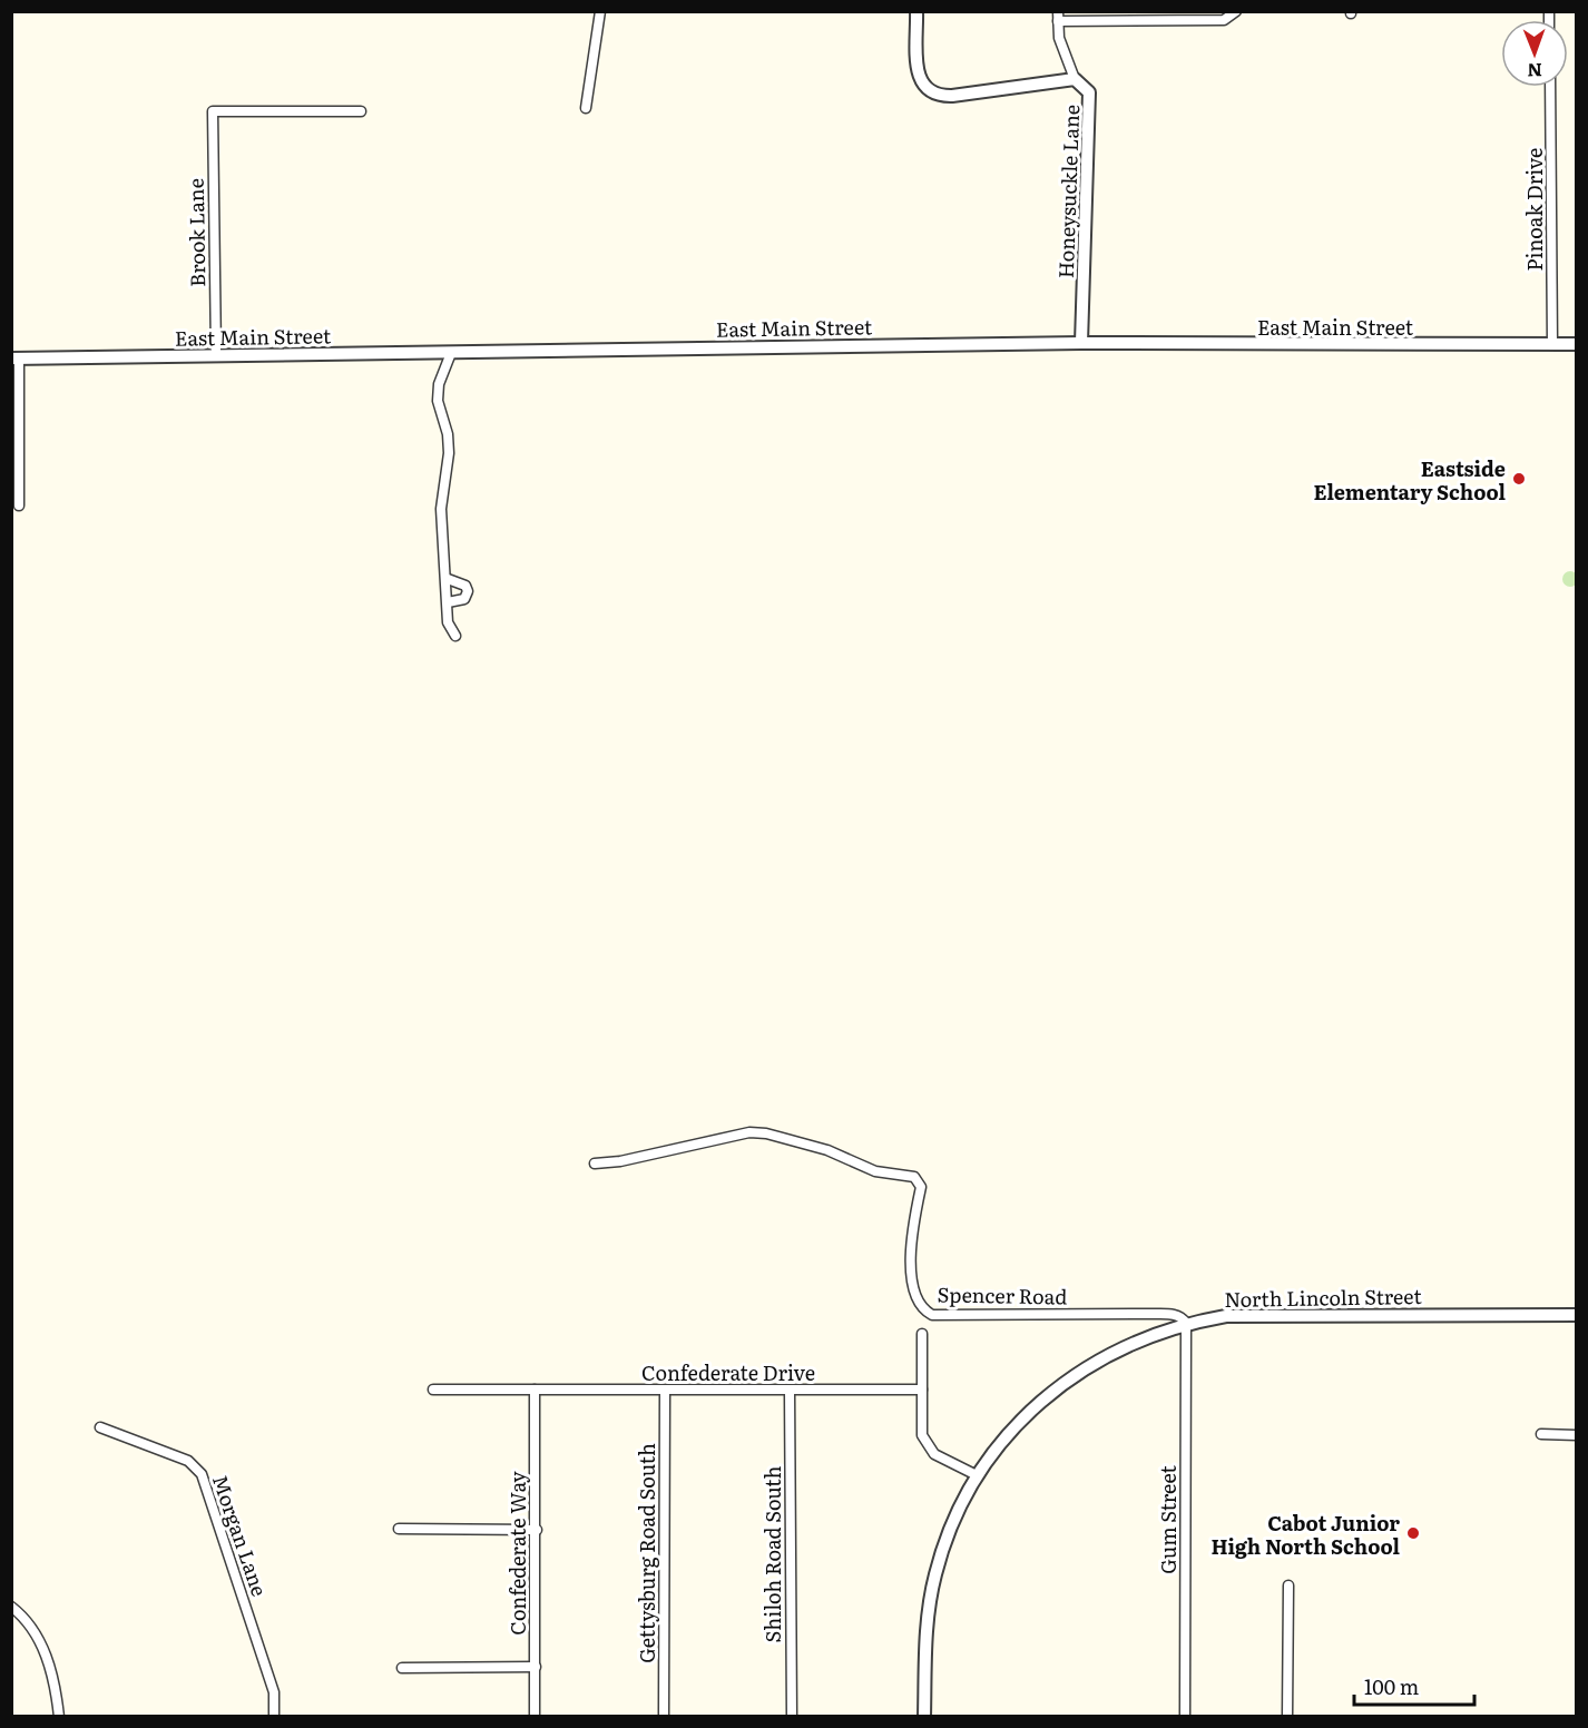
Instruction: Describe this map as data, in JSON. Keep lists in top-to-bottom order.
{
  "streets": {
    "street": [
      "Honeysuckle Lane",
      "Pinoak Drive",
      "Brook Lane",
      "East Main Street",
      "Spencer Road",
      "North Lincoln Street",
      "Confederate Drive",
      "Gum Street",
      "Morgan Lane",
      "Confederate Way",
      "Gettysburg Road South",
      "Shiloh Road South"
    ]
  },
  "crossings": [
    ["Honeysuckle Lane", "East Main Street"],
    ["Pinoak Drive", "East Main Street"],
    ["Brook Lane", "East Main Street"],
    ["Spencer Road", "North Lincoln Street"],
    ["Spencer Road", "Gum Street"],
    ["North Lincoln Street", "Gum Street"],
    ["Confederate Drive", "Confederate Way"],
    ["Confederate Drive", "Gettysburg Road South"],
    ["Confederate Drive", "Shiloh Road South"]
  ],
  "places": ["Eastside Elementary School", "Cabot Junior High North School"],
  "scale_bar": "100 m",
  "north": "bottom"
}
